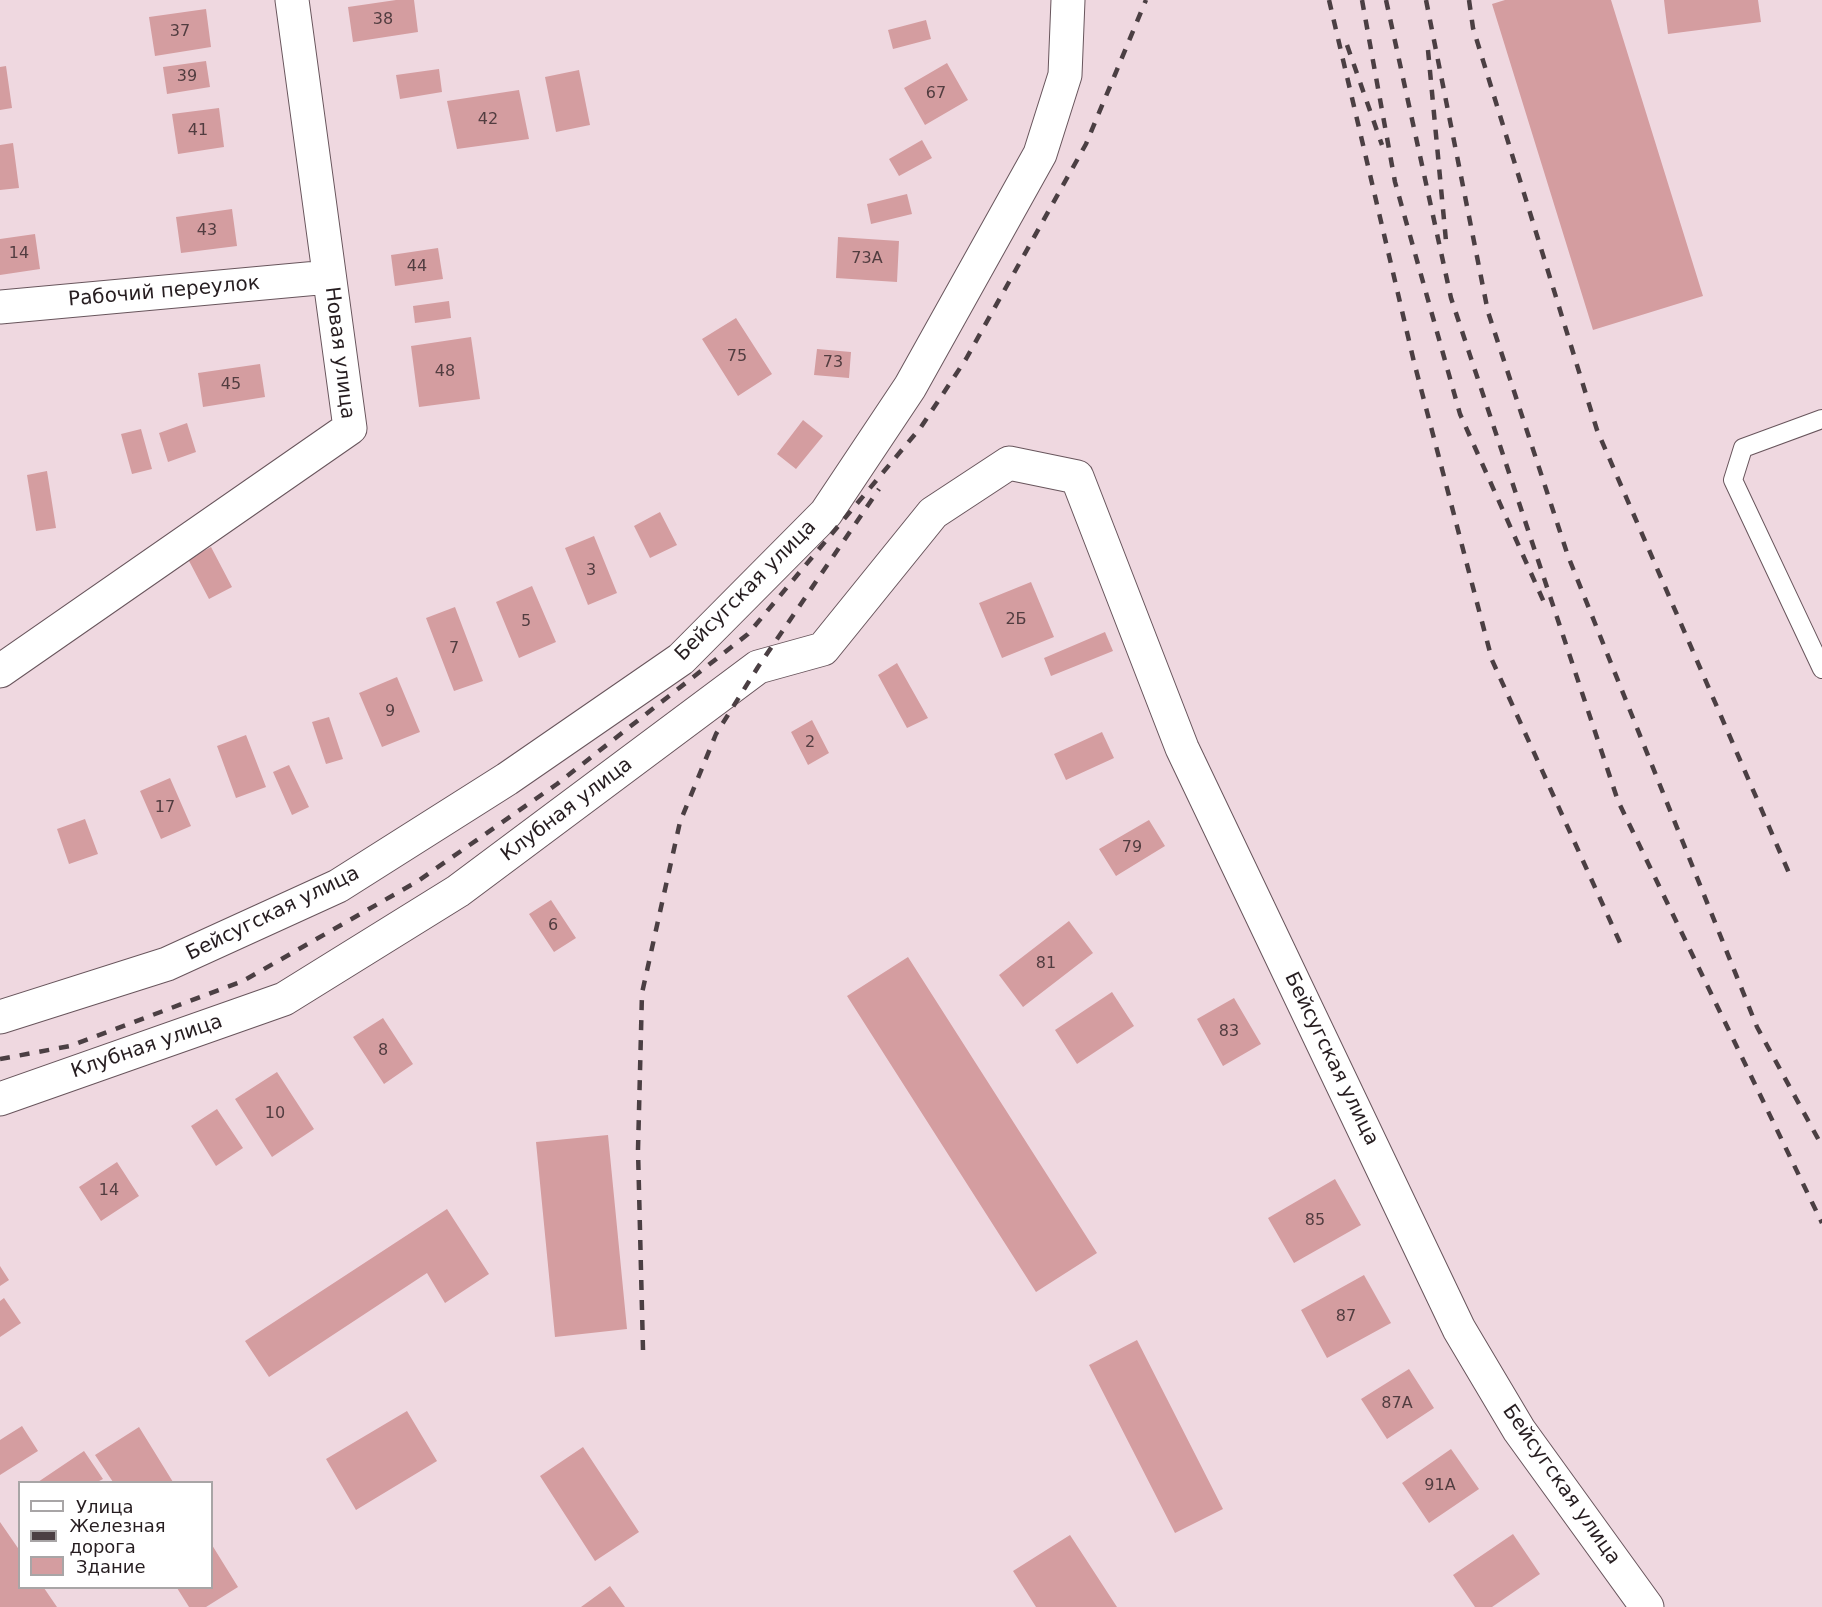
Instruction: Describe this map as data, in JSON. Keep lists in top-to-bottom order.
{
  "streets": {
    "street": [
      "Рабочий переулок",
      "Новая улица",
      "Бейсугская улица",
      "Клубная улица"
    ]
  },
  "crossings": [
    ["Рабочий переулок", "Новая улица"],
    ["Бейсугская улица", "Клубная улица"]
  ],
  "house_numbers": [
    "38",
    "37",
    "39",
    "67",
    "42",
    "41",
    "43",
    "14",
    "73А",
    "44",
    "75",
    "73",
    "48",
    "45",
    "3",
    "2Б",
    "5",
    "7",
    "9",
    "2",
    "17",
    "79",
    "6",
    "81",
    "83",
    "8",
    "10",
    "14",
    "85",
    "87",
    "87А",
    "91А"
  ],
  "legend": ["Улица", "Железная дорога", "Здание"]
}
